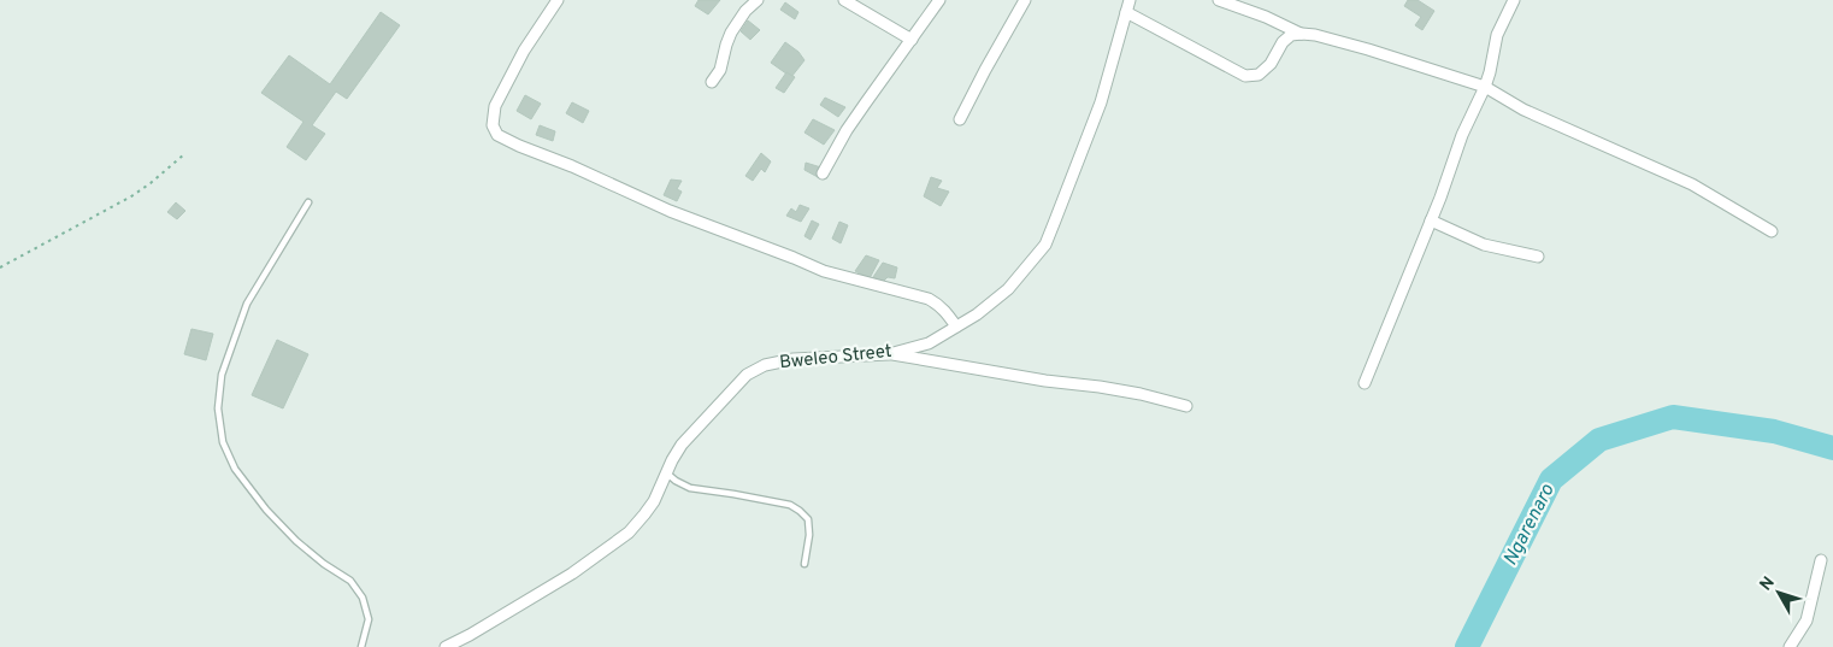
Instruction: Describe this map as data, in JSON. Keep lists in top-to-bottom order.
{
  "streets": {
    "street": ["Bweleo Street"]
  },
  "water": ["Ngarenaro"],
  "north": "top left"
}
